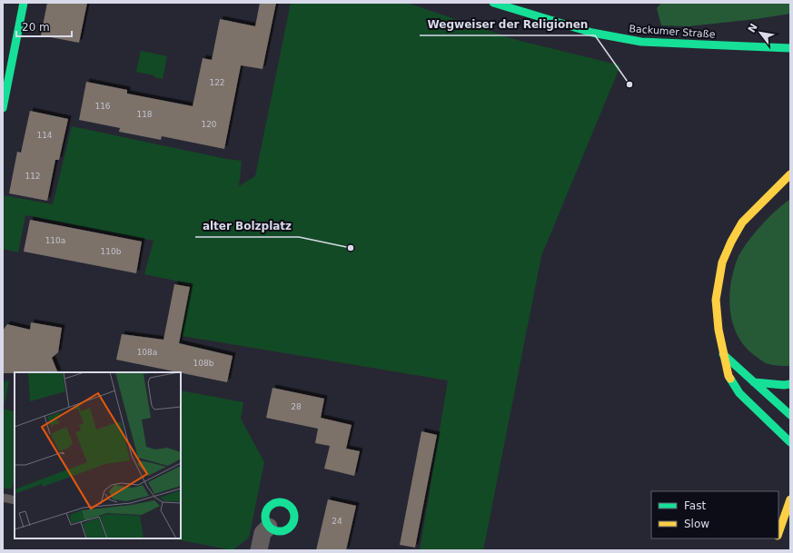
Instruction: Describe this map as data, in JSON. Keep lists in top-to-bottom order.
{
  "streets": {
    "street": ["Backumer Straße"]
  },
  "places": ["Wegweiser der Religionen", "alter Bolzplatz"],
  "house_numbers": [
    "122",
    "116",
    "118",
    "120",
    "114",
    "112",
    "110a",
    "110b",
    "108a",
    "108b",
    "28",
    "24"
  ],
  "legend": ["Fast", "Slow"],
  "scale_bar": "20 m",
  "north": "top left"
}
